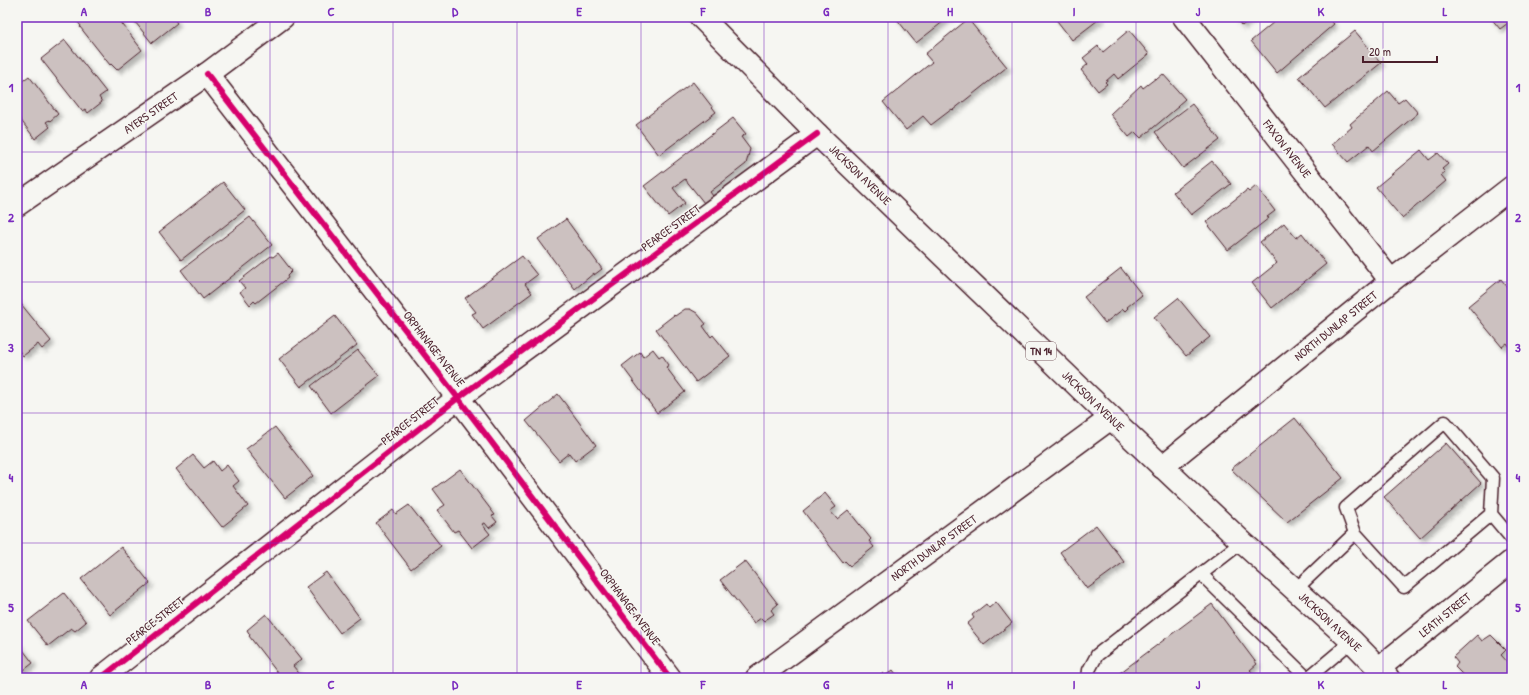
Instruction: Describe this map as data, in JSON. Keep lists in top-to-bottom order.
{
  "streets": {
    "street": [
      "AYERS STREET",
      "FAXON AVENUE",
      "JACKSON AVENUE",
      "PEARCE STREET",
      "NORTH DUNLAP STREET",
      "ORPHANAGE AVENUE",
      "TN 14",
      "LEATH STREET"
    ]
  },
  "crossings": [
    ["AYERS STREET", "ORPHANAGE AVENUE"],
    ["FAXON AVENUE", "NORTH DUNLAP STREET"],
    ["JACKSON AVENUE", "PEARCE STREET"],
    ["JACKSON AVENUE", "NORTH DUNLAP STREET"],
    ["JACKSON AVENUE", "LEATH STREET"],
    ["PEARCE STREET", "ORPHANAGE AVENUE"]
  ],
  "scale_bar": "20 m",
  "grid": {
    "columns": [
      "A",
      "B",
      "C",
      "D",
      "E",
      "F",
      "G",
      "H",
      "I",
      "J",
      "K",
      "L"
    ],
    "rows": [
      "1",
      "2",
      "3",
      "4",
      "5"
    ]
  }
}
